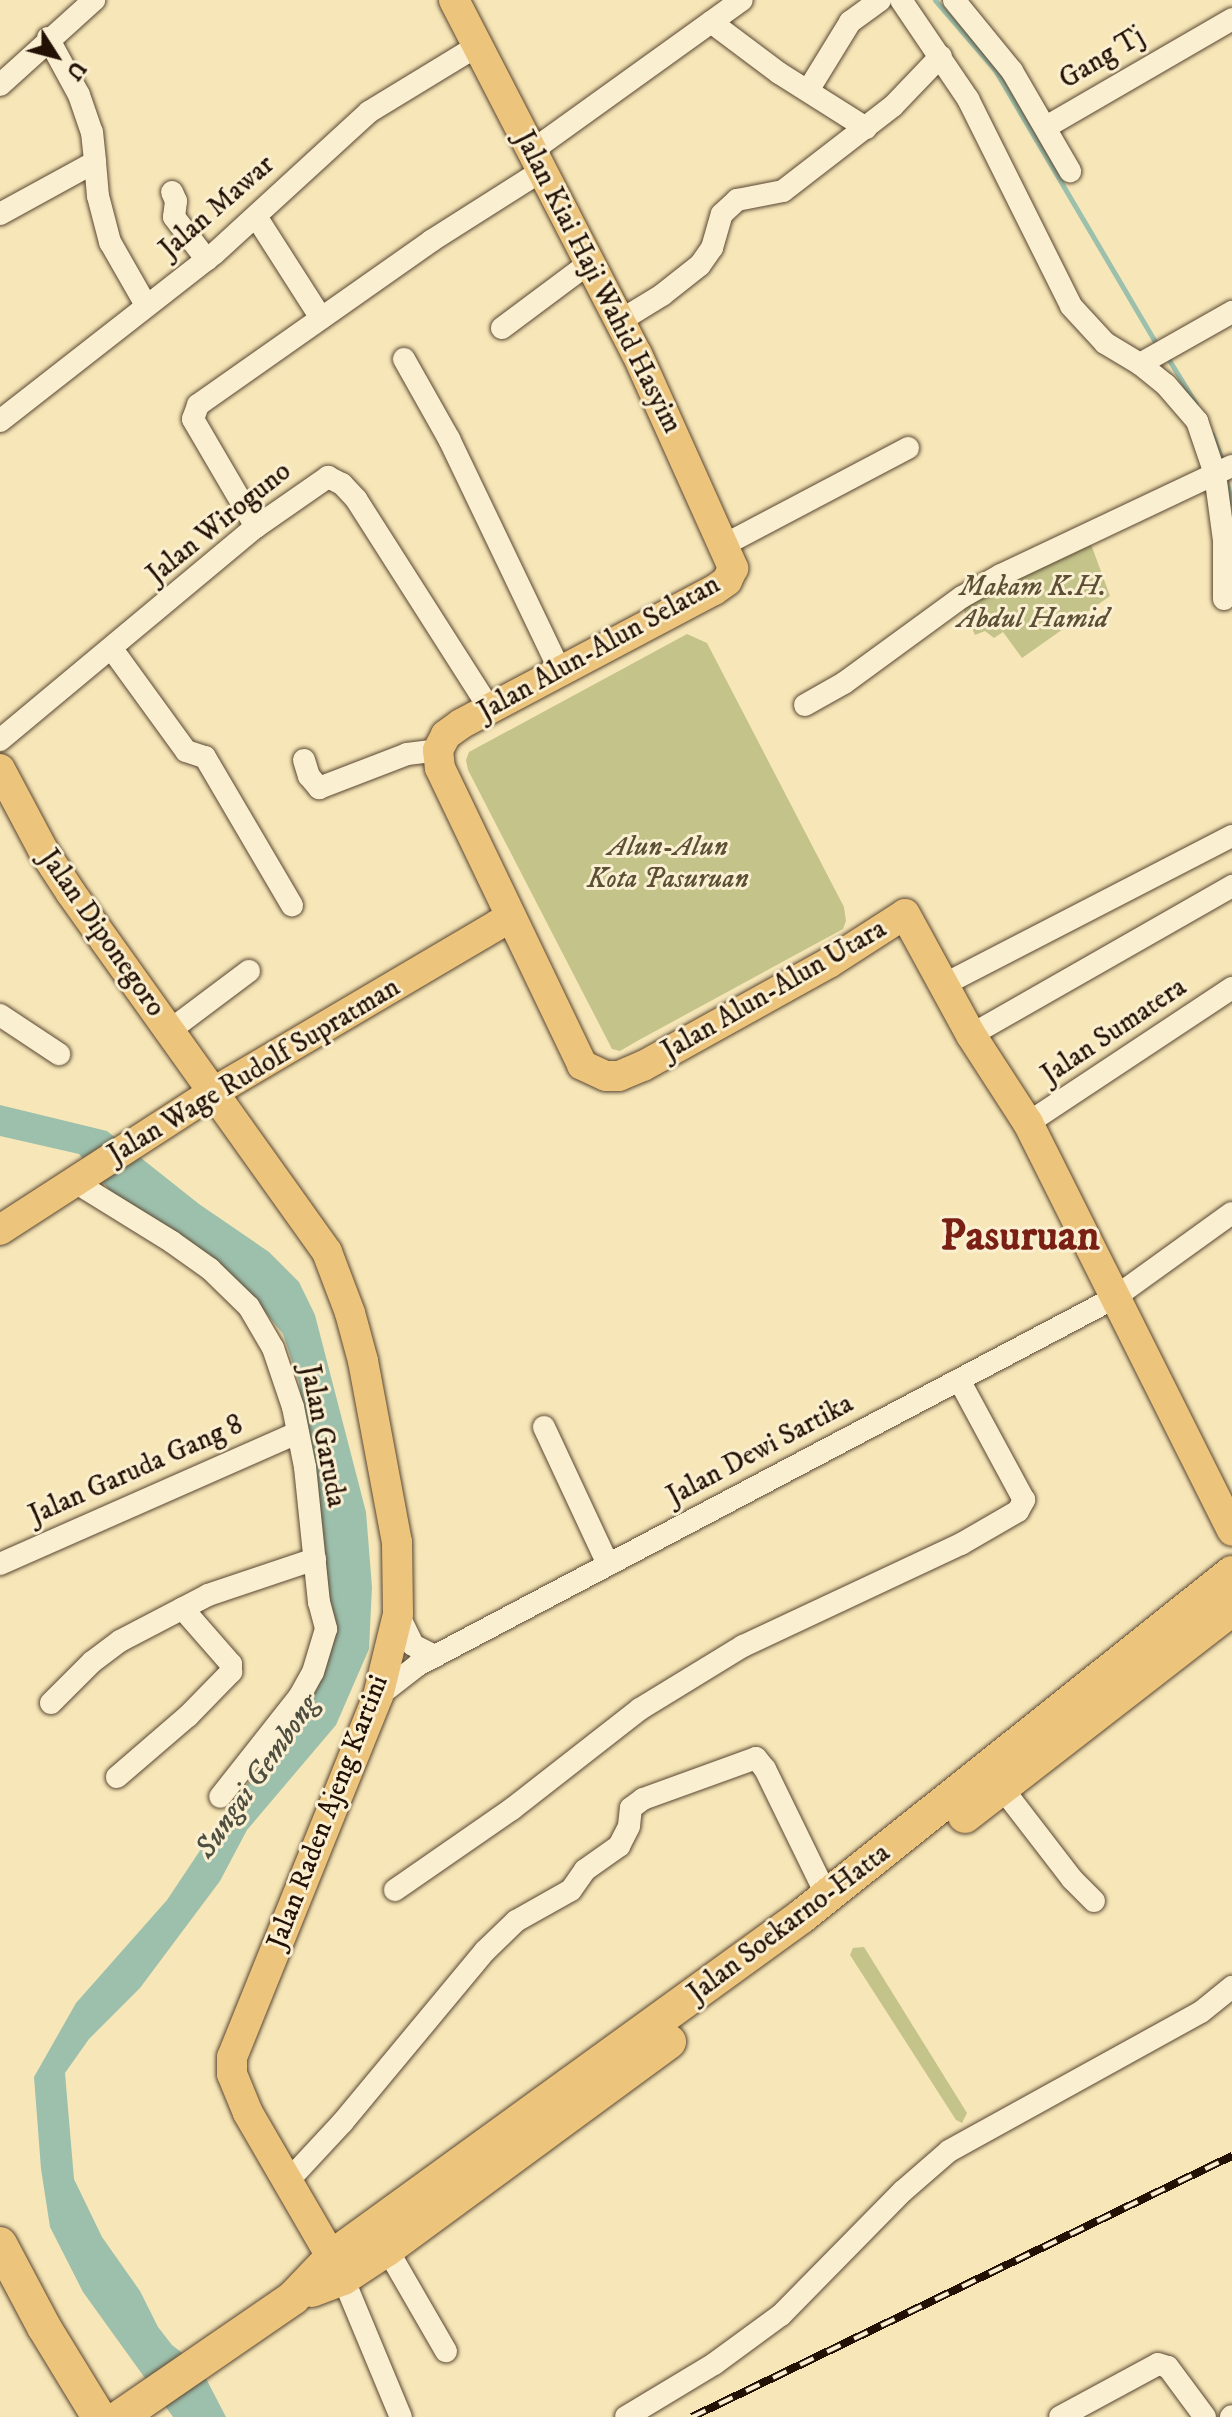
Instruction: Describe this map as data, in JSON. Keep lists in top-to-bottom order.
{
  "streets": {
    "highway": ["Jalan Soekarno-Hatta"],
    "main road": [
      "Jalan Kiai Haji Wahid Hasyim",
      "Jalan Alun-Alun Selatan",
      "Jalan Diponegoro",
      "Jalan Alun-Alun Utara",
      "Jalan Wage Rudolf Supratman",
      "Jalan Raden Ajeng Kartini"
    ],
    "street": [
      "Gang Tj",
      "Jalan Mawar",
      "Jalan Wiroguno",
      "Jalan Sumatera",
      "Jalan Garuda",
      "Jalan Dewi Sartika",
      "Jalan Garuda Gang 8"
    ]
  },
  "crossings": [
    ["Jalan Mawar", "Jalan Kiai Haji Wahid Hasyim"],
    ["Jalan Kiai Haji Wahid Hasyim", "Jalan Alun-Alun Selatan"],
    ["Jalan Wiroguno", "Jalan Alun-Alun Selatan"],
    ["Jalan Alun-Alun Selatan", "Jalan Alun-Alun Utara"],
    ["Jalan Diponegoro", "Jalan Wage Rudolf Supratman"],
    ["Jalan Diponegoro", "Jalan Raden Ajeng Kartini"],
    ["Jalan Alun-Alun Utara", "Jalan Wage Rudolf Supratman"],
    ["Jalan Wage Rudolf Supratman", "Jalan Garuda"],
    ["Jalan Wage Rudolf Supratman", "Jalan Raden Ajeng Kartini"],
    ["Jalan Garuda", "Jalan Garuda Gang 8"],
    ["Jalan Dewi Sartika", "Jalan Raden Ajeng Kartini"],
    ["Jalan Raden Ajeng Kartini", "Jalan Soekarno-Hatta"]
  ],
  "districts": ["Pasuruan"],
  "water": ["Sungai Gembong"],
  "parks": ["Makam K.H. Abdul Hamid", "Alun-Alun Kota Pasuruan"],
  "north": "bottom right"
}
